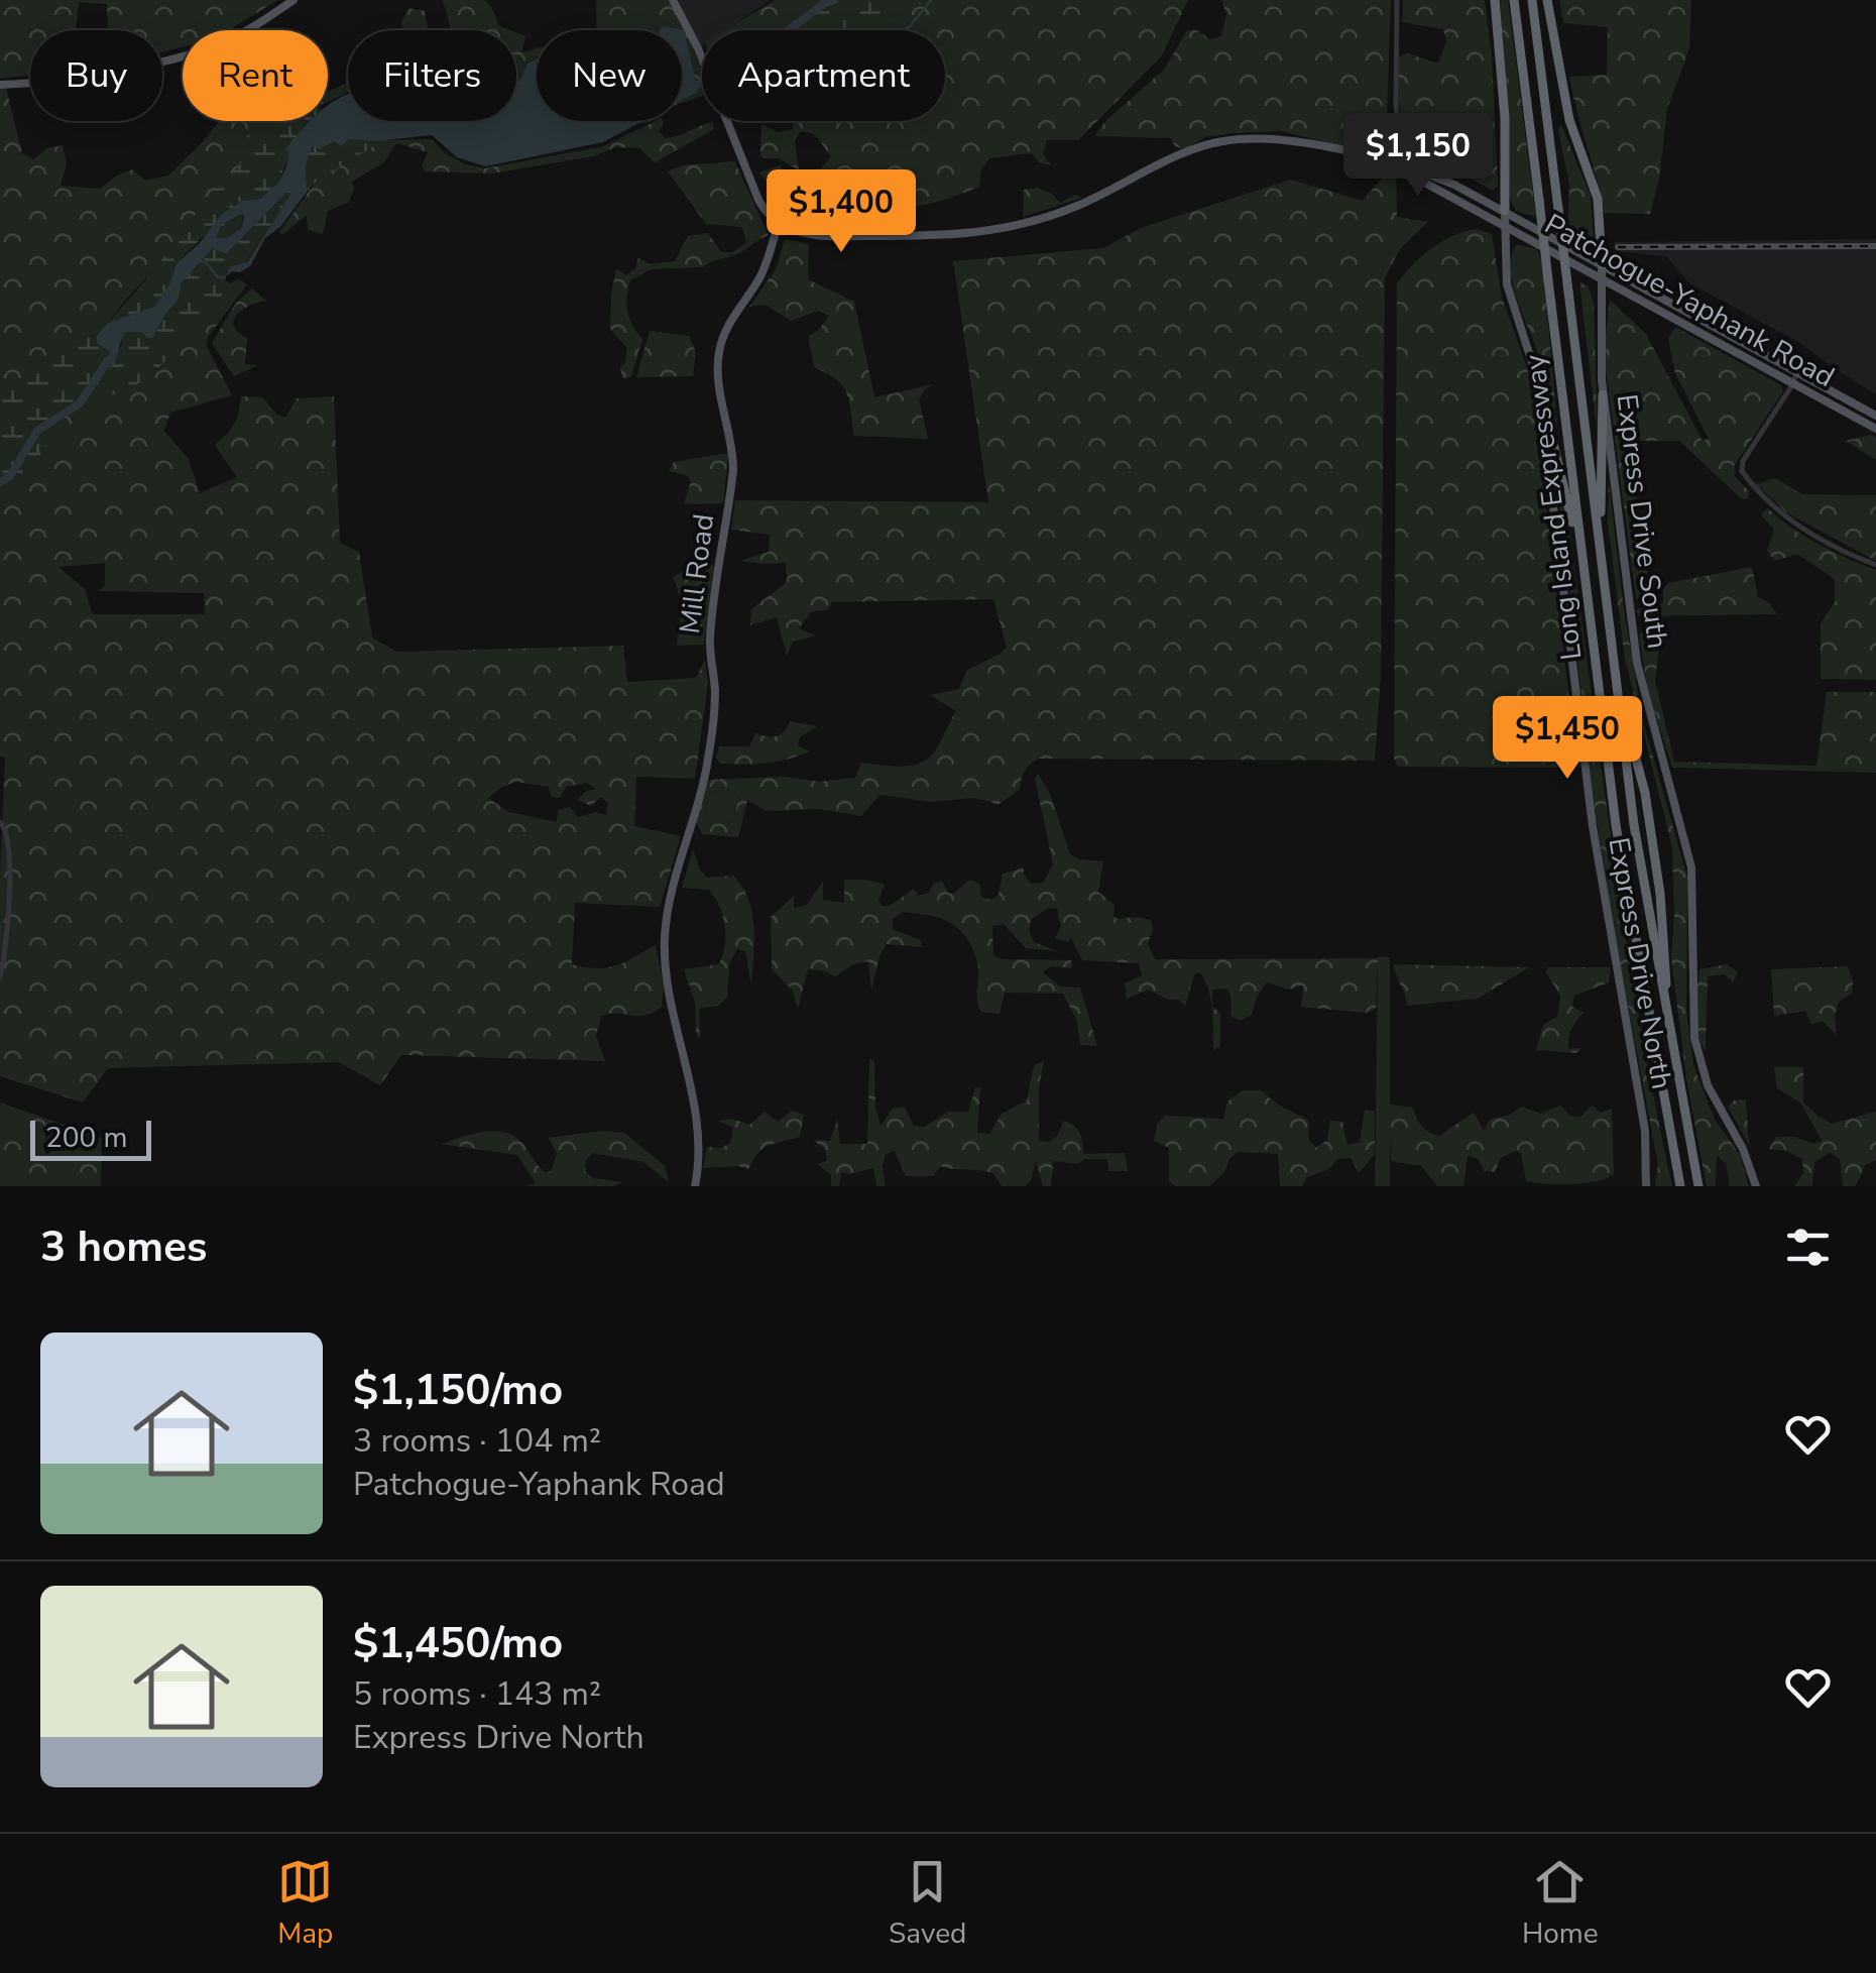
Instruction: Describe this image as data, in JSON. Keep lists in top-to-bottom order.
{
  "streets": {
    "highway": ["Long Island Expressway"],
    "main road": [
      "Patchogue-Yaphank Road",
      "Express Drive South",
      "Mill Road",
      "Express Drive North"
    ]
  },
  "crossings": [
    ["Patchogue-Yaphank Road", "Express Drive South"],
    ["Patchogue-Yaphank Road", "Mill Road"],
    ["Patchogue-Yaphank Road", "Express Drive North"]
  ],
  "scale_bar": "200 m",
  "page": {
    "chip": [
      "Buy",
      "Rent",
      "Filters",
      "New",
      "Apartment"
    ],
    "price": ["$1,150", "$1,400", "$1,450"],
    "scale": "200 m",
    "heading": "3 homes",
    "list": [
      {
        "name": "$1,150/mo",
        "note": "3 rooms · 104 m² · Patchogue-Yaphank Road"
      },
      {
        "name": "$1,450/mo",
        "note": "5 rooms · 143 m² · Express Drive North"
      }
    ],
    "tabs": ["Map", "Saved", "Home"]
  }
}
